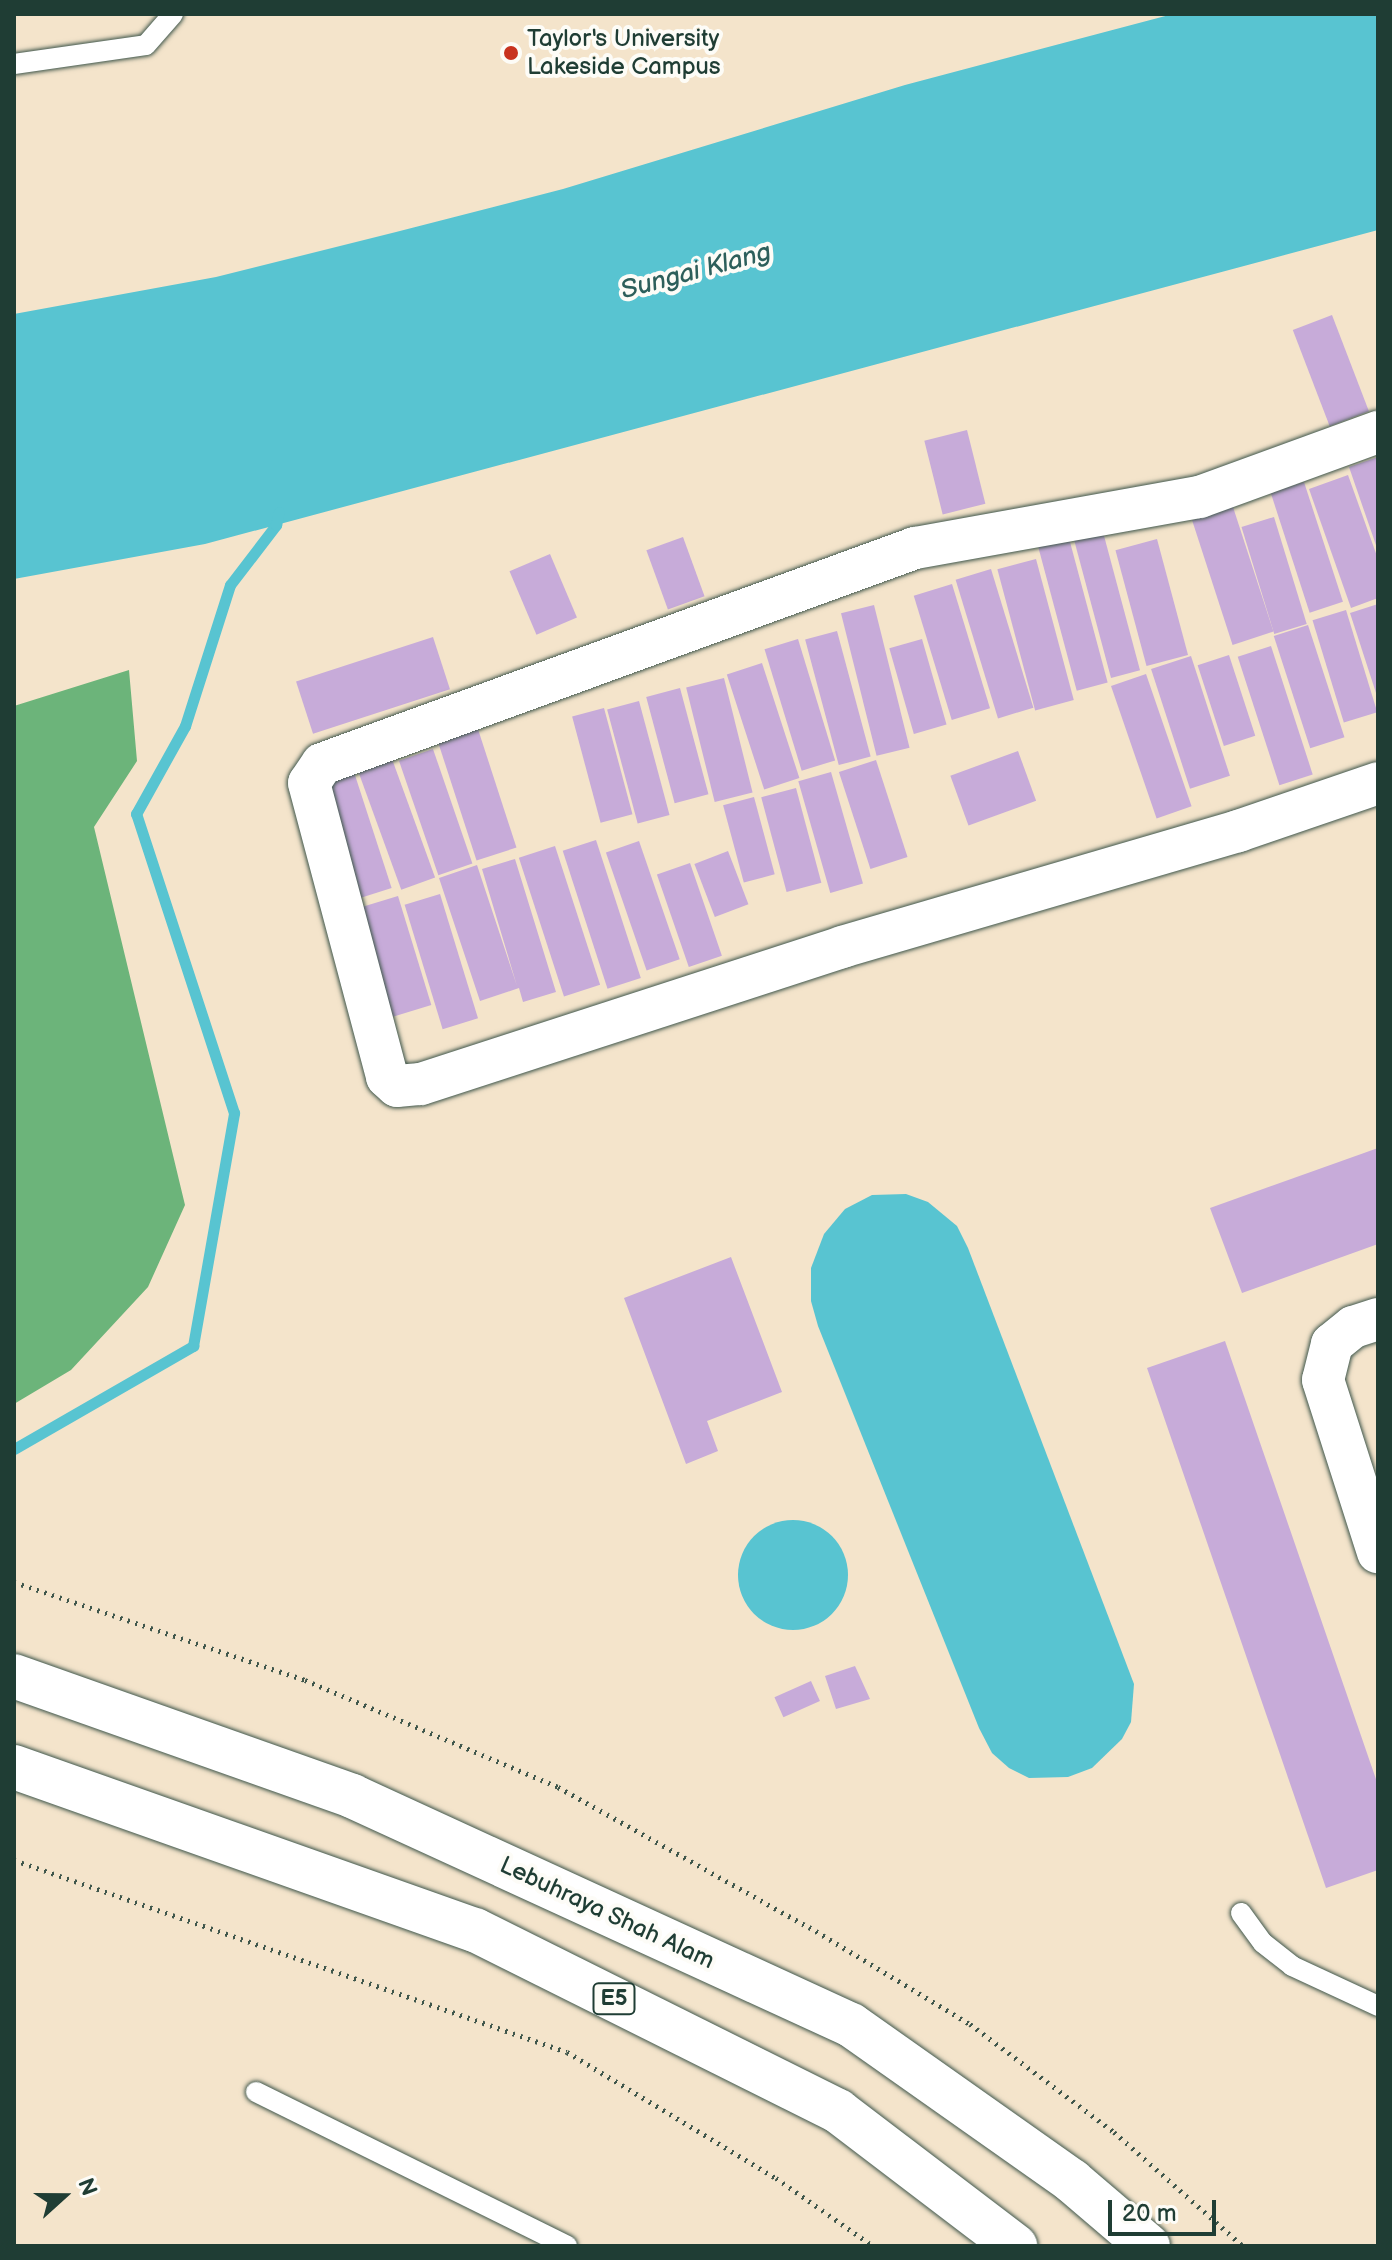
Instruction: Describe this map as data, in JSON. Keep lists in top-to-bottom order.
{
  "streets": {
    "highway": ["Lebuhraya Shah Alam", "E5"]
  },
  "water": ["Sungai Klang"],
  "places": ["Taylor's University Lakeside Campus"],
  "scale_bar": "20 m",
  "north": "right"
}
